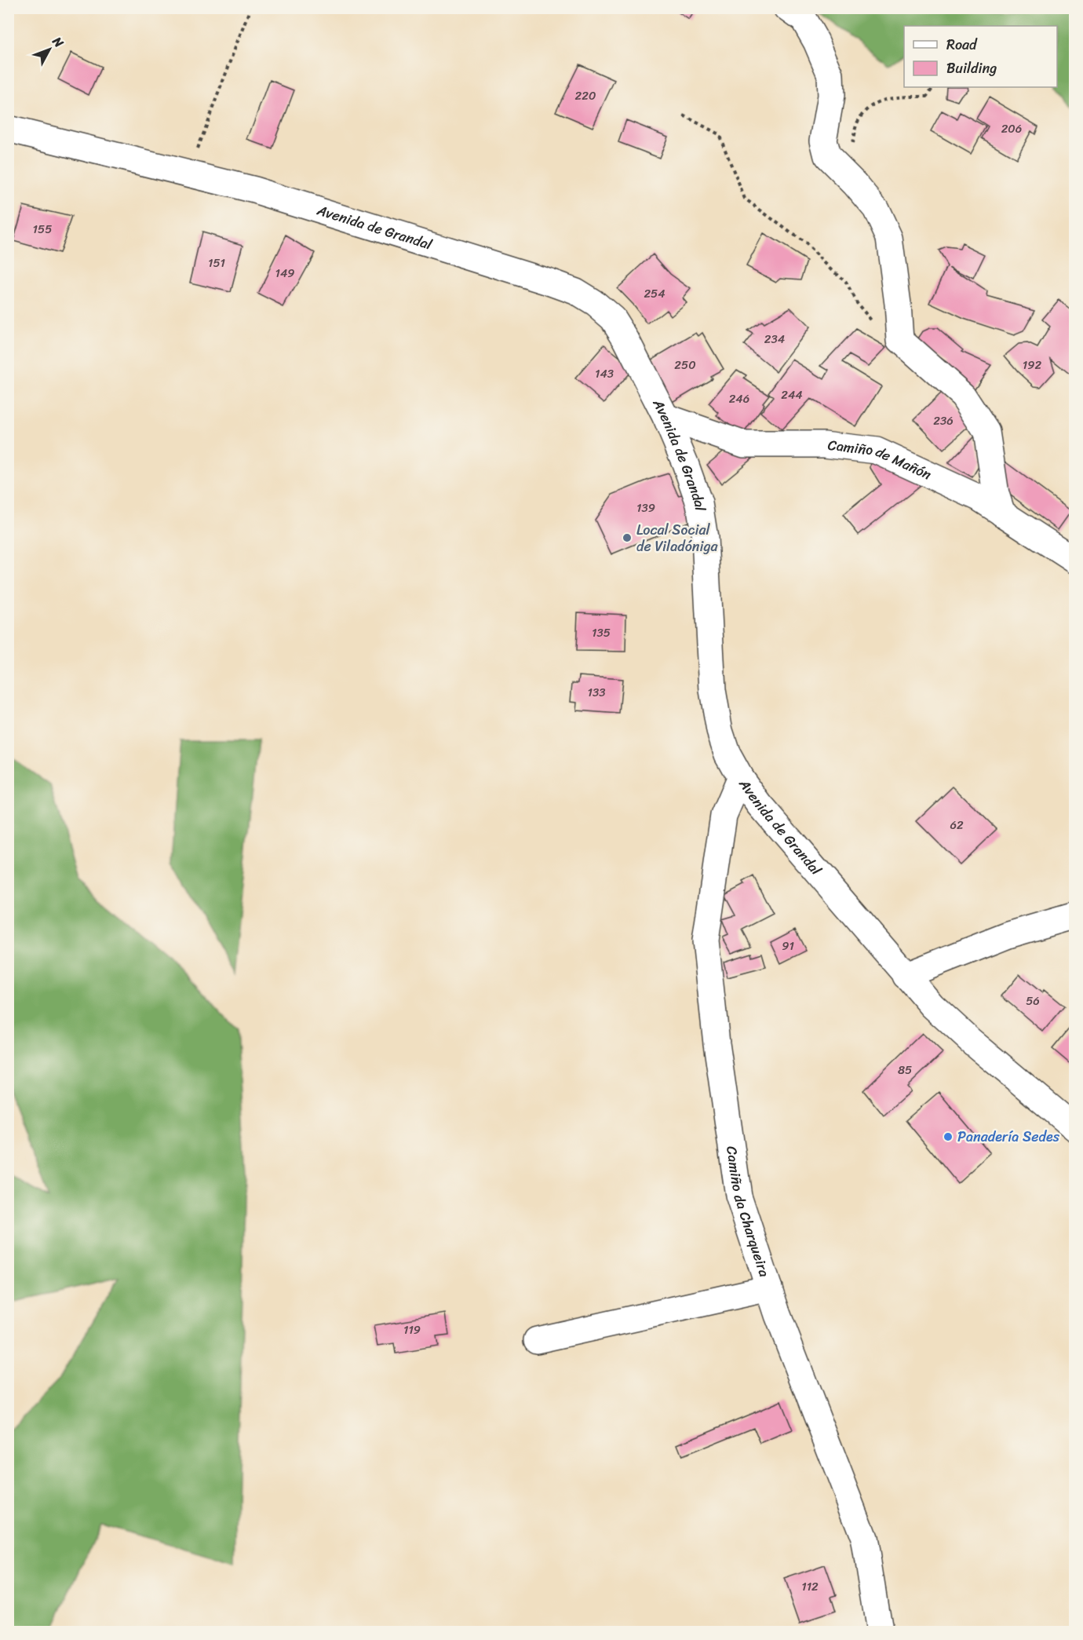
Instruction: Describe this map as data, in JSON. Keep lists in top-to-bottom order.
{
  "streets": {
    "street": ["Avenida de Grandal", "Camiño de Mañón", "Camiño da Charqueira"]
  },
  "crossings": [
    ["Avenida de Grandal", "Camiño de Mañón"],
    ["Avenida de Grandal", "Camiño da Charqueira"]
  ],
  "places": ["Local Social de Viladóniga", "Panadería Sedes"],
  "house_numbers": [
    "220",
    "206",
    "155",
    "151",
    "149",
    "254",
    "234",
    "250",
    "192",
    "143",
    "244",
    "246",
    "236",
    "139",
    "135",
    "133",
    "62",
    "91",
    "56",
    "85",
    "119",
    "112"
  ],
  "legend": ["Road", "Building"],
  "north": "top right"
}
